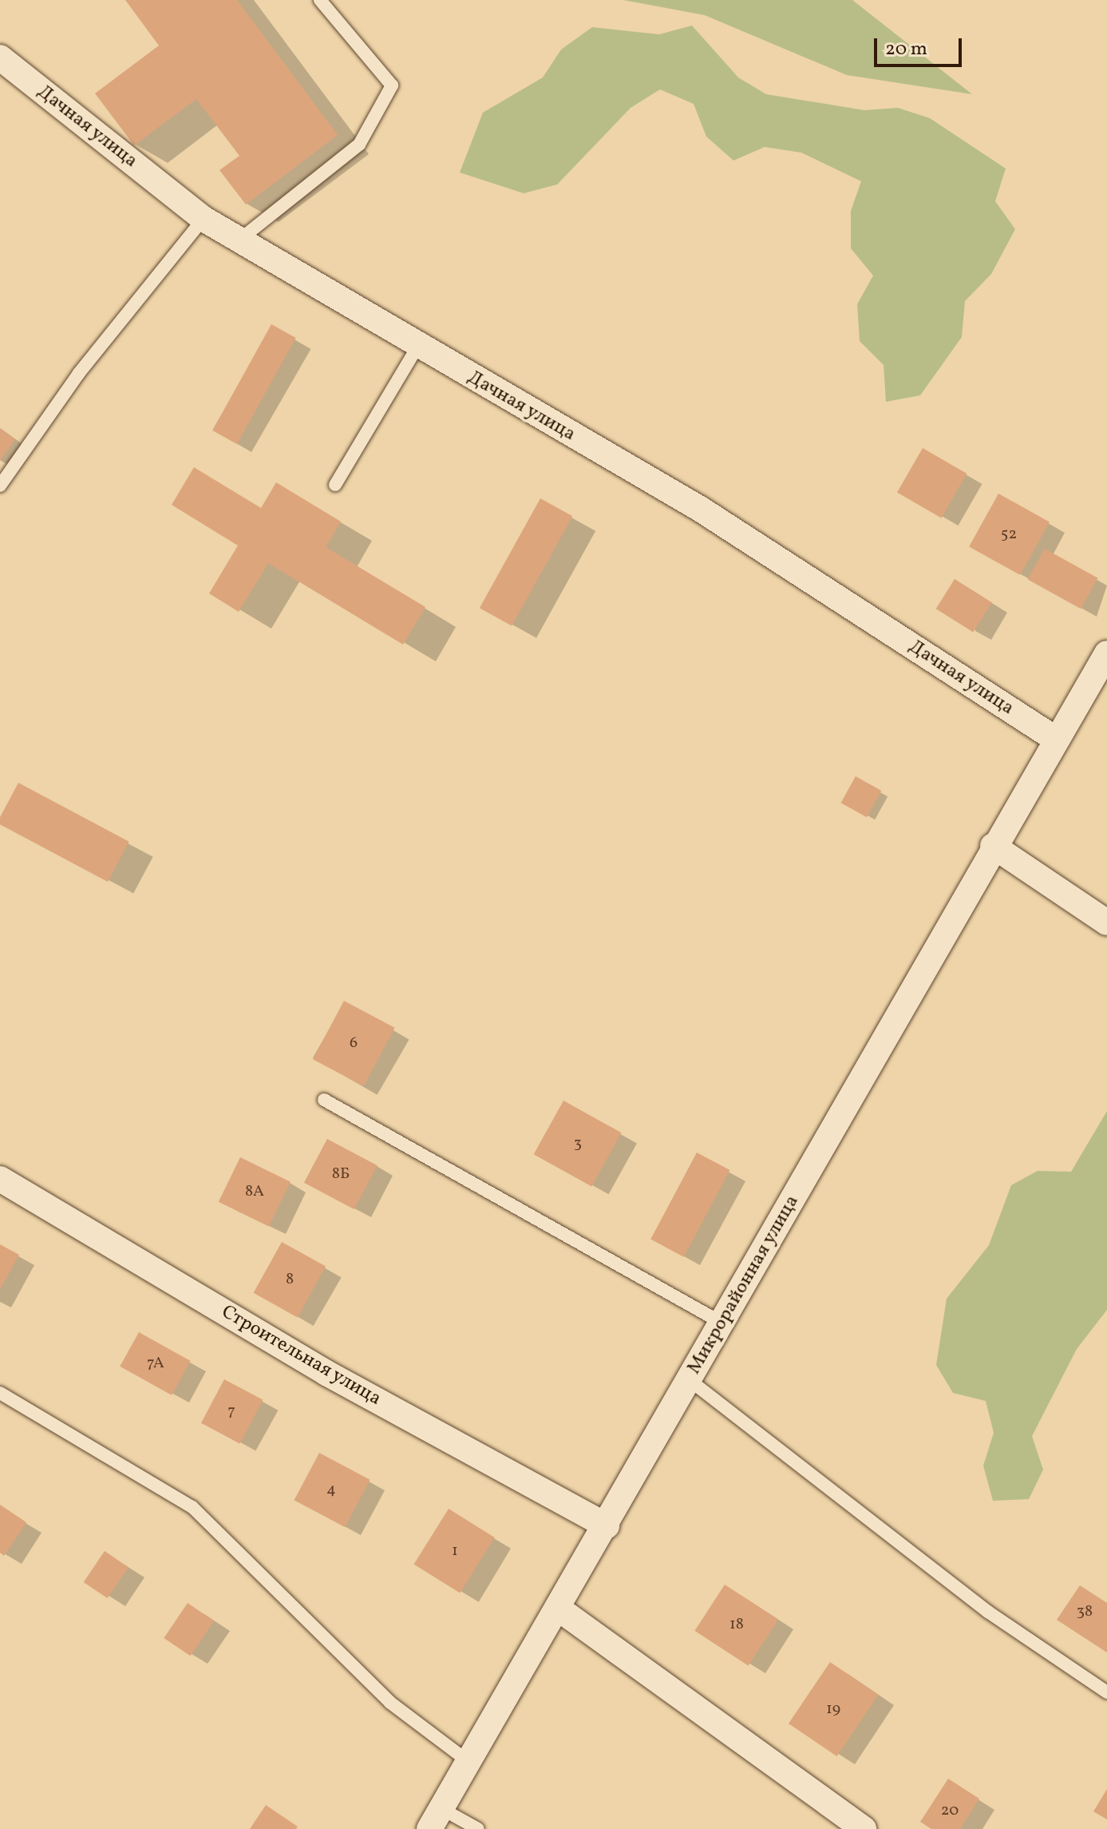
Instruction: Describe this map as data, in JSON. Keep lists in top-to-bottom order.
{
  "streets": {
    "street": ["Дачная улица", "Микрорайонная улица", "Строительная улица"]
  },
  "crossings": [
    ["Дачная улица", "Микрорайонная улица"],
    ["Микрорайонная улица", "Строительная улица"]
  ],
  "house_numbers": [
    "52",
    "6",
    "3",
    "8Б",
    "8А",
    "8",
    "7А",
    "7",
    "4",
    "1",
    "38",
    "18",
    "19",
    "20"
  ],
  "scale_bar": "20 m"
}
